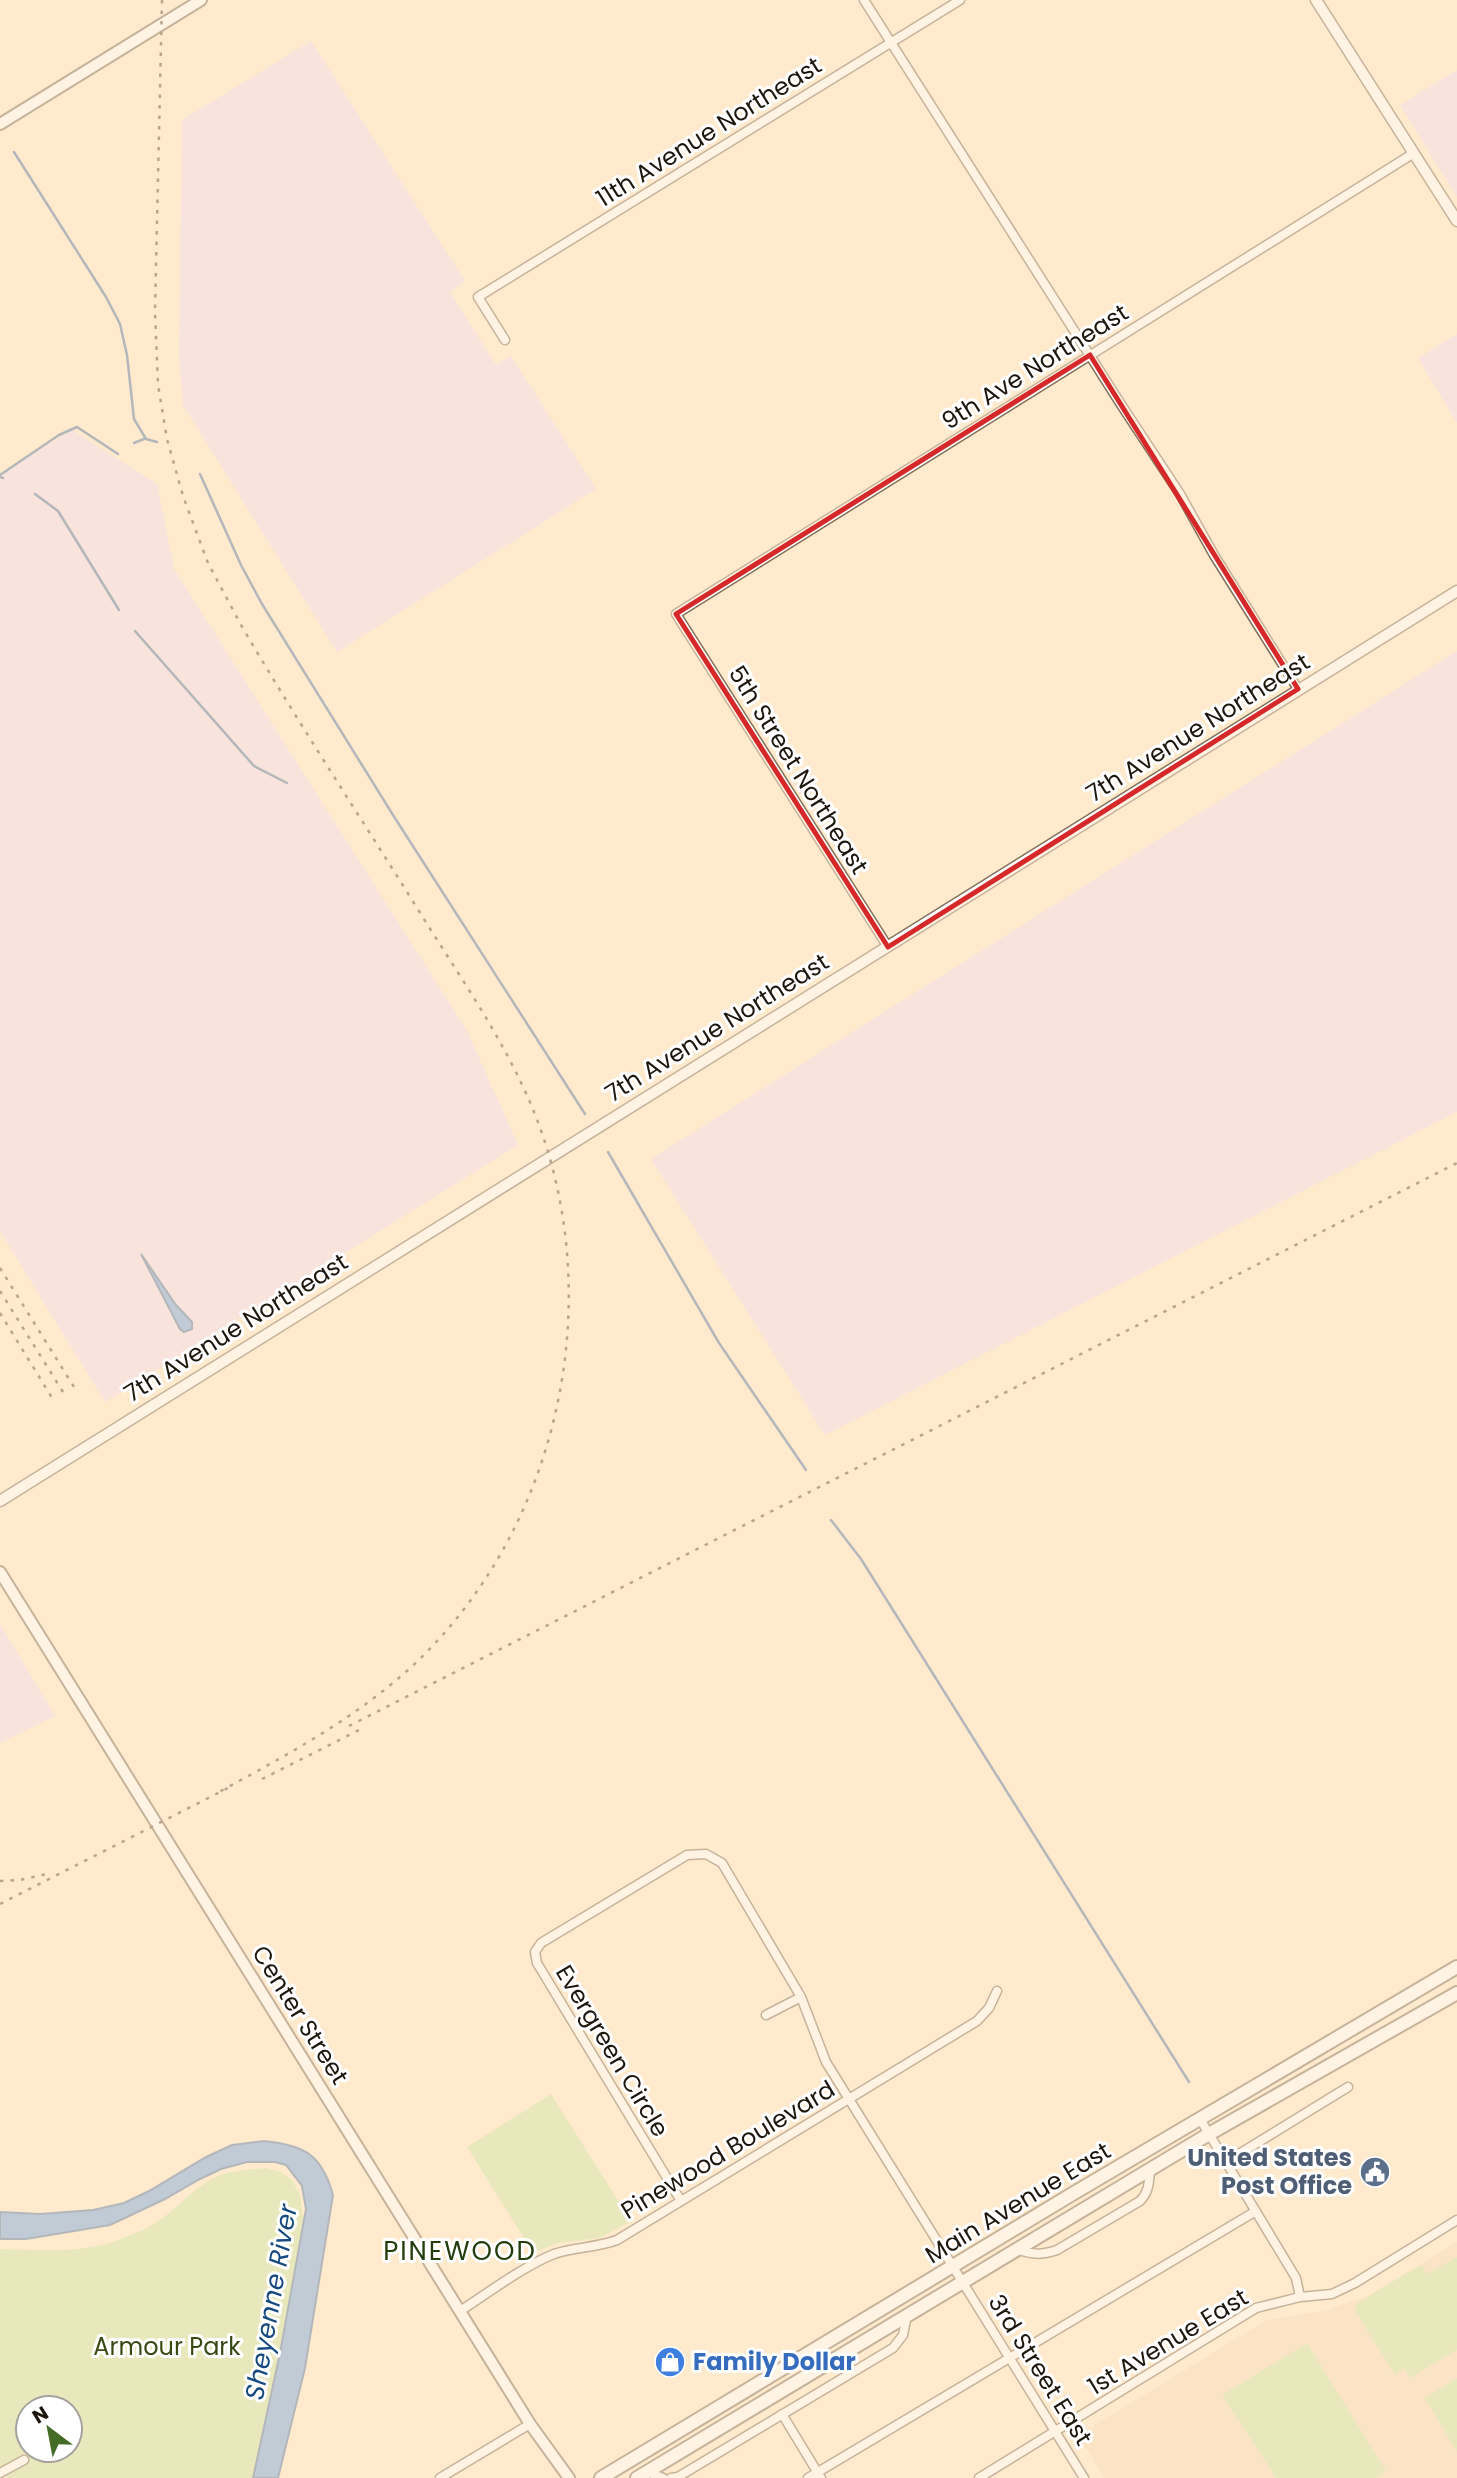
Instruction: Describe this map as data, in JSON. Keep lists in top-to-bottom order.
{
  "streets": {
    "main road": ["Center Street", "Main Avenue East"],
    "street": [
      "11th Avenue Northeast",
      "9th Ave Northeast",
      "7th Avenue Northeast",
      "5th Street Northeast",
      "Evergreen Circle",
      "Pinewood Boulevard",
      "1st Avenue East",
      "3rd Street East"
    ]
  },
  "crossings": [
    ["9th Ave Northeast", "5th Street Northeast"],
    ["7th Avenue Northeast", "5th Street Northeast"],
    ["Center Street", "Pinewood Boulevard"],
    ["Evergreen Circle", "Pinewood Boulevard"],
    ["Evergreen Circle", "Main Avenue East"],
    ["Evergreen Circle", "3rd Street East"],
    ["Main Avenue East", "3rd Street East"],
    ["1st Avenue East", "3rd Street East"]
  ],
  "districts": ["PINEWOOD"],
  "water": ["Sheyenne River"],
  "parks": ["Armour Park"],
  "places": {
    "public building": ["United States Post Office"],
    "shop": ["Family Dollar"]
  },
  "north": "top left"
}
